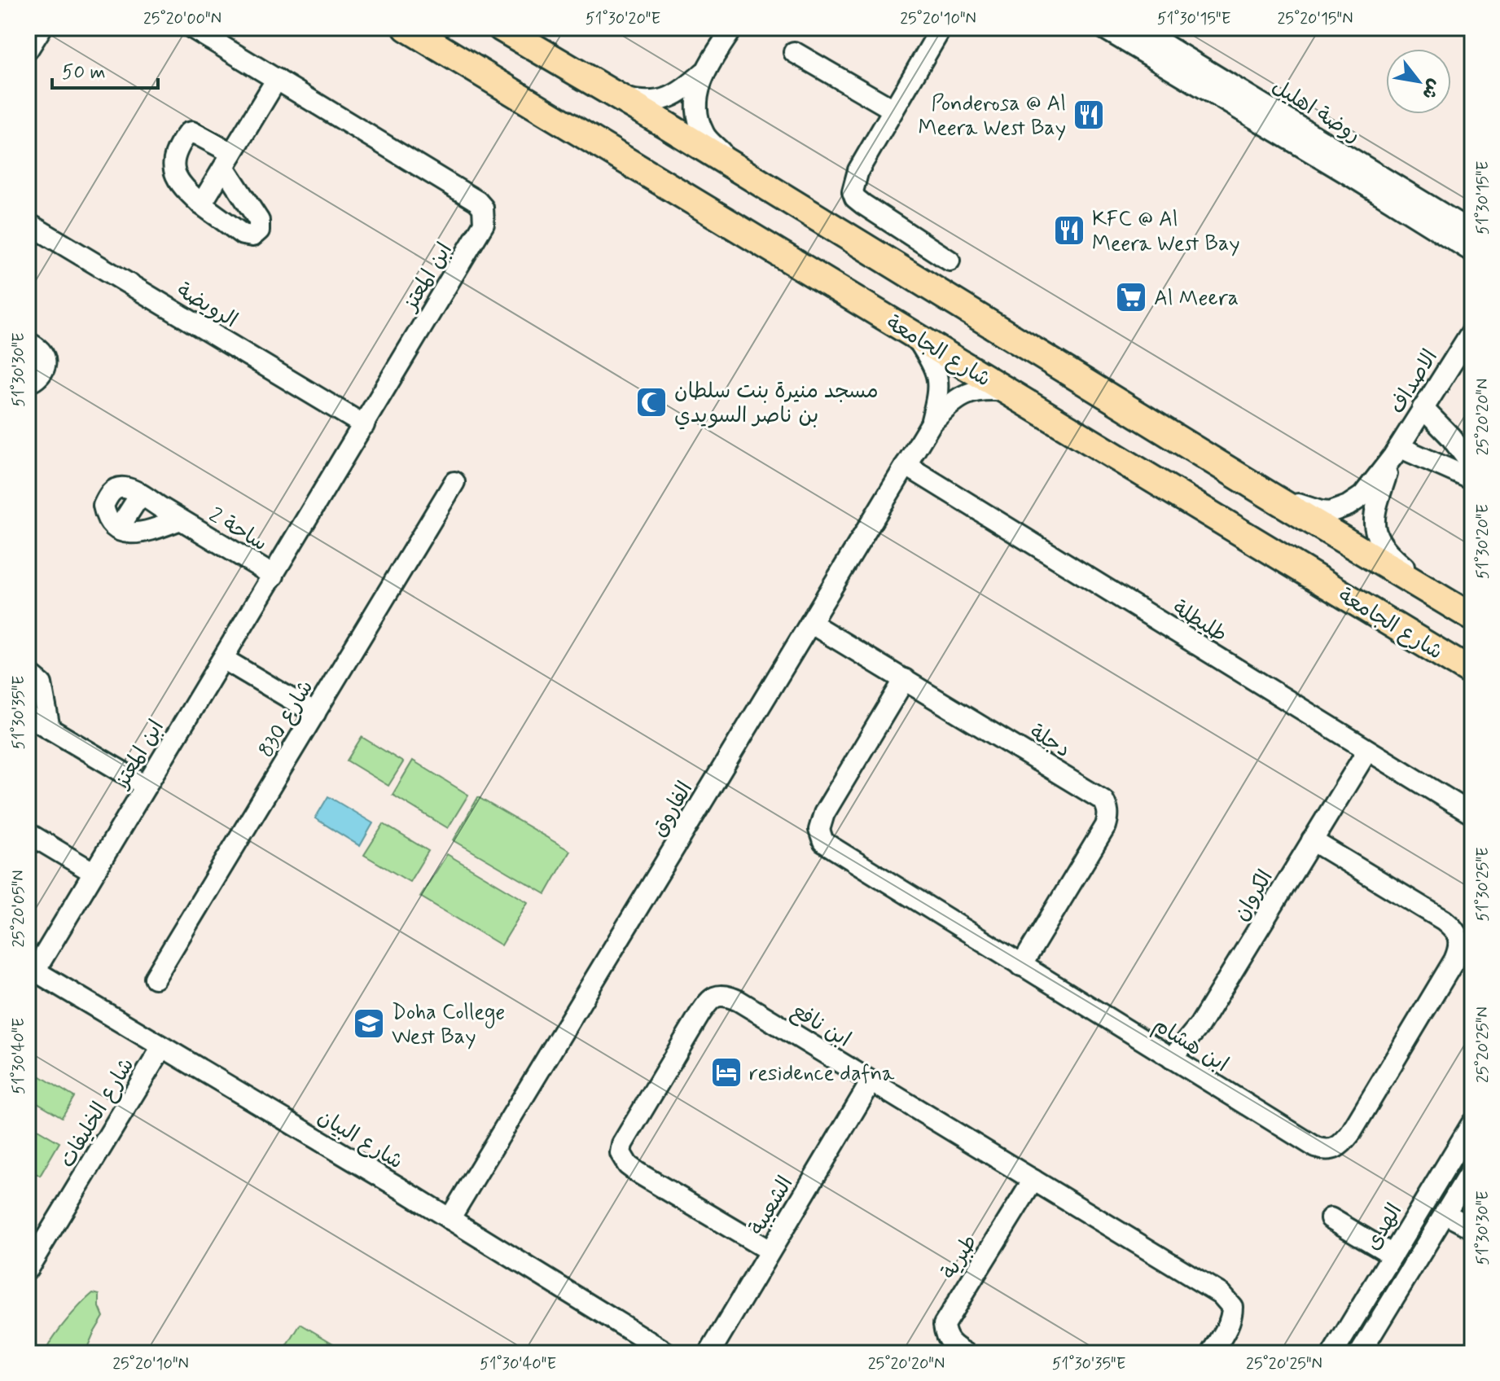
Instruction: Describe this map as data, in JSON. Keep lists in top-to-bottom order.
{
  "streets": {
    "main road": ["شارع الجامعة"],
    "street": [
      "روضة اهليل",
      "ابن المعتز",
      "الرويضة",
      "الاصداف",
      "ساحة 2",
      "طليطلة",
      "شارع 830",
      "دجلة",
      "الفاروق",
      "الكروان",
      "ابن نافع",
      "ابن هشام",
      "شارع الخليفات",
      "شارع البيان",
      "الشعيبة",
      "الهدى",
      "طبرية"
    ]
  },
  "crossings": [
    ["ابن المعتز", "الرويضة"],
    ["ابن المعتز", "ساحة 2"],
    ["ابن المعتز", "شارع البيان"],
    ["شارع الجامعة", "الفاروق"],
    ["طليطلة", "الفاروق"],
    ["طليطلة", "الكروان"],
    ["دجلة", "الفاروق"],
    ["دجلة", "ابن هشام"],
    ["الفاروق", "شارع البيان"],
    ["الكروان", "ابن هشام"],
    ["ابن نافع", "الشعيبة"],
    ["ابن نافع", "طبرية"],
    ["شارع الخليفات", "شارع البيان"]
  ],
  "places": {
    "restaurant": ["Ponderosa @ Al Meera West Bay", "KFC @ Al Meera West Bay"],
    "supermarket": ["Al Meera"],
    "mosque": ["مسجد منيرة بنت سلطان بن ناصر السويدي"],
    "school or university": ["Doha College West Bay"],
    "hotel": ["residence dafna"]
  },
  "scale_bar": "50 m",
  "north": "bottom right",
  "coordinates": [
    "25°20'00\"N",
    "51°30'20\"E",
    "25°20'10\"N",
    "51°30'15\"E",
    "25°20'15\"N",
    "51°30'30\"E",
    "25°20'20\"N",
    "51°30'35\"E",
    "51°30'25\"E",
    "25°20'05\"N",
    "25°20'25\"N",
    "51°30'40\"E"
  ]
}
